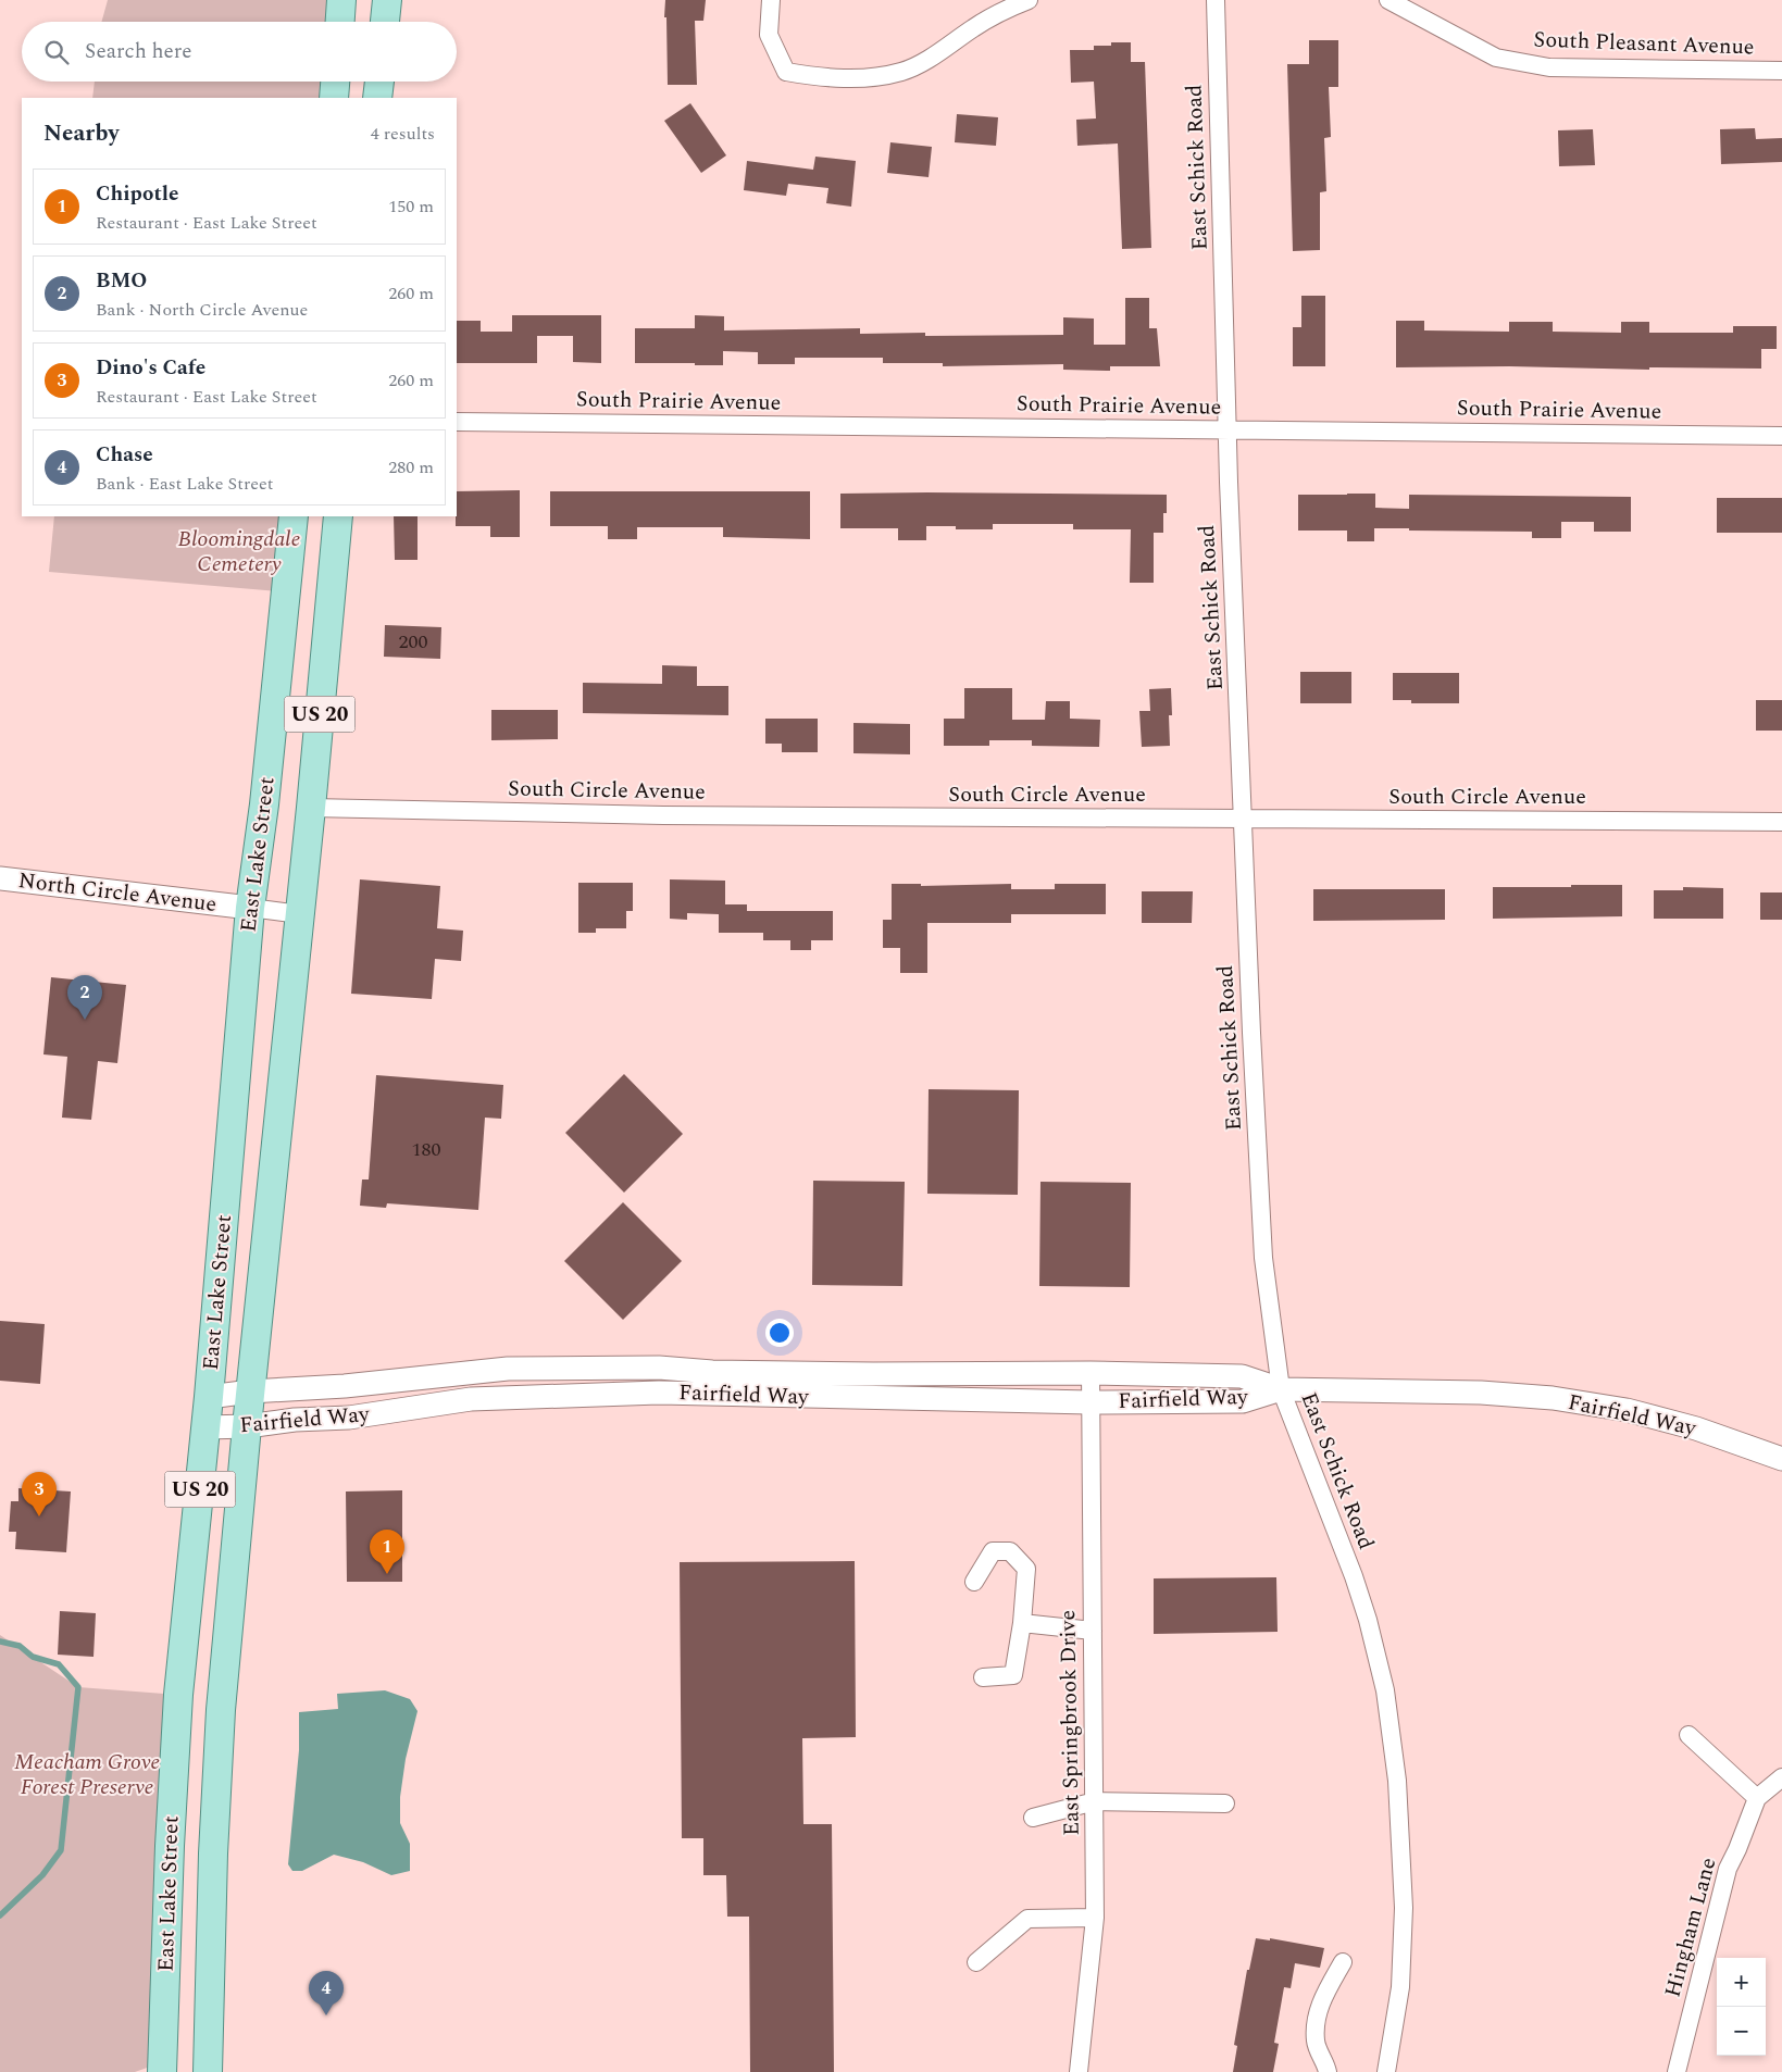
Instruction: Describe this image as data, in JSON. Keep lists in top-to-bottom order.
{
  "streets": {
    "main road": ["US 20", "East Lake Street"],
    "street": [
      "South Pleasant Avenue",
      "East Schick Road",
      "South Prairie Avenue",
      "South Circle Avenue",
      "North Circle Avenue",
      "Fairfield Way",
      "East Springbrook Drive",
      "Hingham Lane"
    ]
  },
  "crossings": [
    ["East Schick Road", "South Prairie Avenue"],
    ["East Schick Road", "South Circle Avenue"],
    ["East Schick Road", "Fairfield Way"],
    ["South Circle Avenue", "East Lake Street"],
    ["East Lake Street", "North Circle Avenue"],
    ["East Lake Street", "Fairfield Way"],
    ["Fairfield Way", "East Springbrook Drive"]
  ],
  "parks": ["Bloomingdale Cemetery", "Meacham Grove Forest Preserve"],
  "house_numbers": ["200", "180"],
  "page": {
    "search": "Search here",
    "heading": ["Nearby", "4 results"],
    "list": [
      {
        "mark": "1",
        "name": "Chipotle",
        "note": "Restaurant · East Lake Street",
        "value": "150 m"
      },
      {
        "mark": "2",
        "name": "BMO",
        "note": "Bank · North Circle Avenue",
        "value": "260 m"
      },
      {
        "mark": "3",
        "name": "Dino's Cafe",
        "note": "Restaurant · East Lake Street",
        "value": "260 m"
      },
      {
        "mark": "4",
        "name": "Chase",
        "note": "Bank · East Lake Street",
        "value": "280 m"
      }
    ],
    "pins": [
      "2",
      "3",
      "1",
      "4"
    ],
    "map_buttons": ["+", "−"]
  }
}
